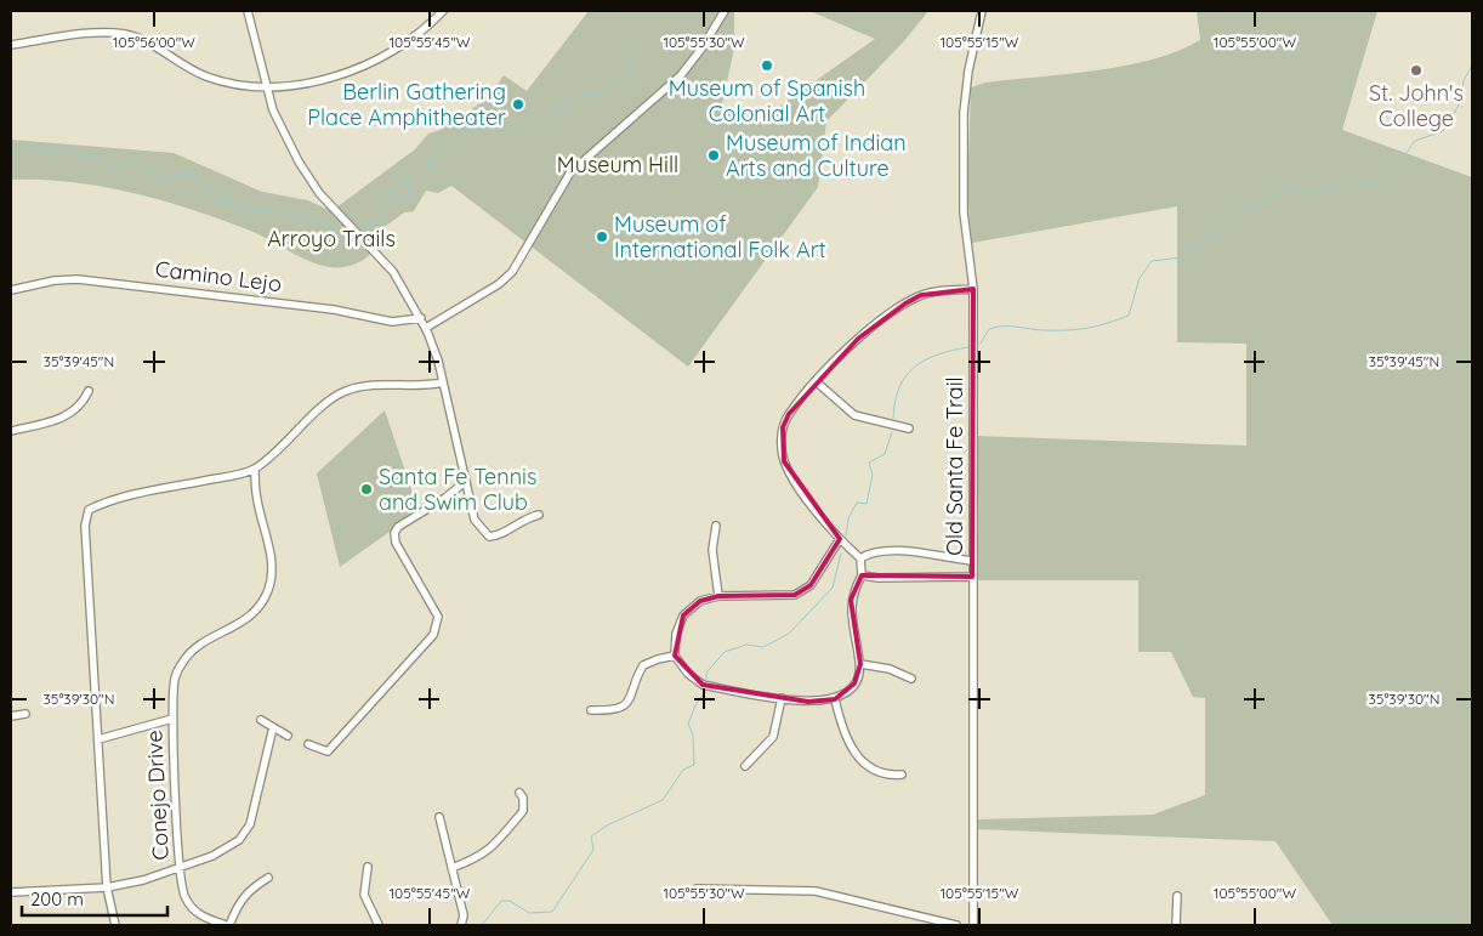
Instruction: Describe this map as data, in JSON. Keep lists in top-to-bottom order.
{
  "streets": {
    "street": ["Camino Lejo", "Old Santa Fe Trail", "Conejo Drive"]
  },
  "parks": ["Museum Hill", "Arroyo Trails"],
  "places": [
    "Museum of Spanish Colonial Art",
    "St. John's College",
    "Berlin Gathering Place Amphitheater",
    "Museum of Indian Arts and Culture",
    "Museum of International Folk Art",
    "Santa Fe Tennis and Swim Club"
  ],
  "scale_bar": "200 m",
  "coordinates": [
    "105°56'00\"W",
    "105°55'45\"W",
    "105°55'30\"W",
    "105°55'15\"W",
    "105°55'00\"W",
    "35°39'45\"N",
    "35°39'30\"N"
  ]
}
